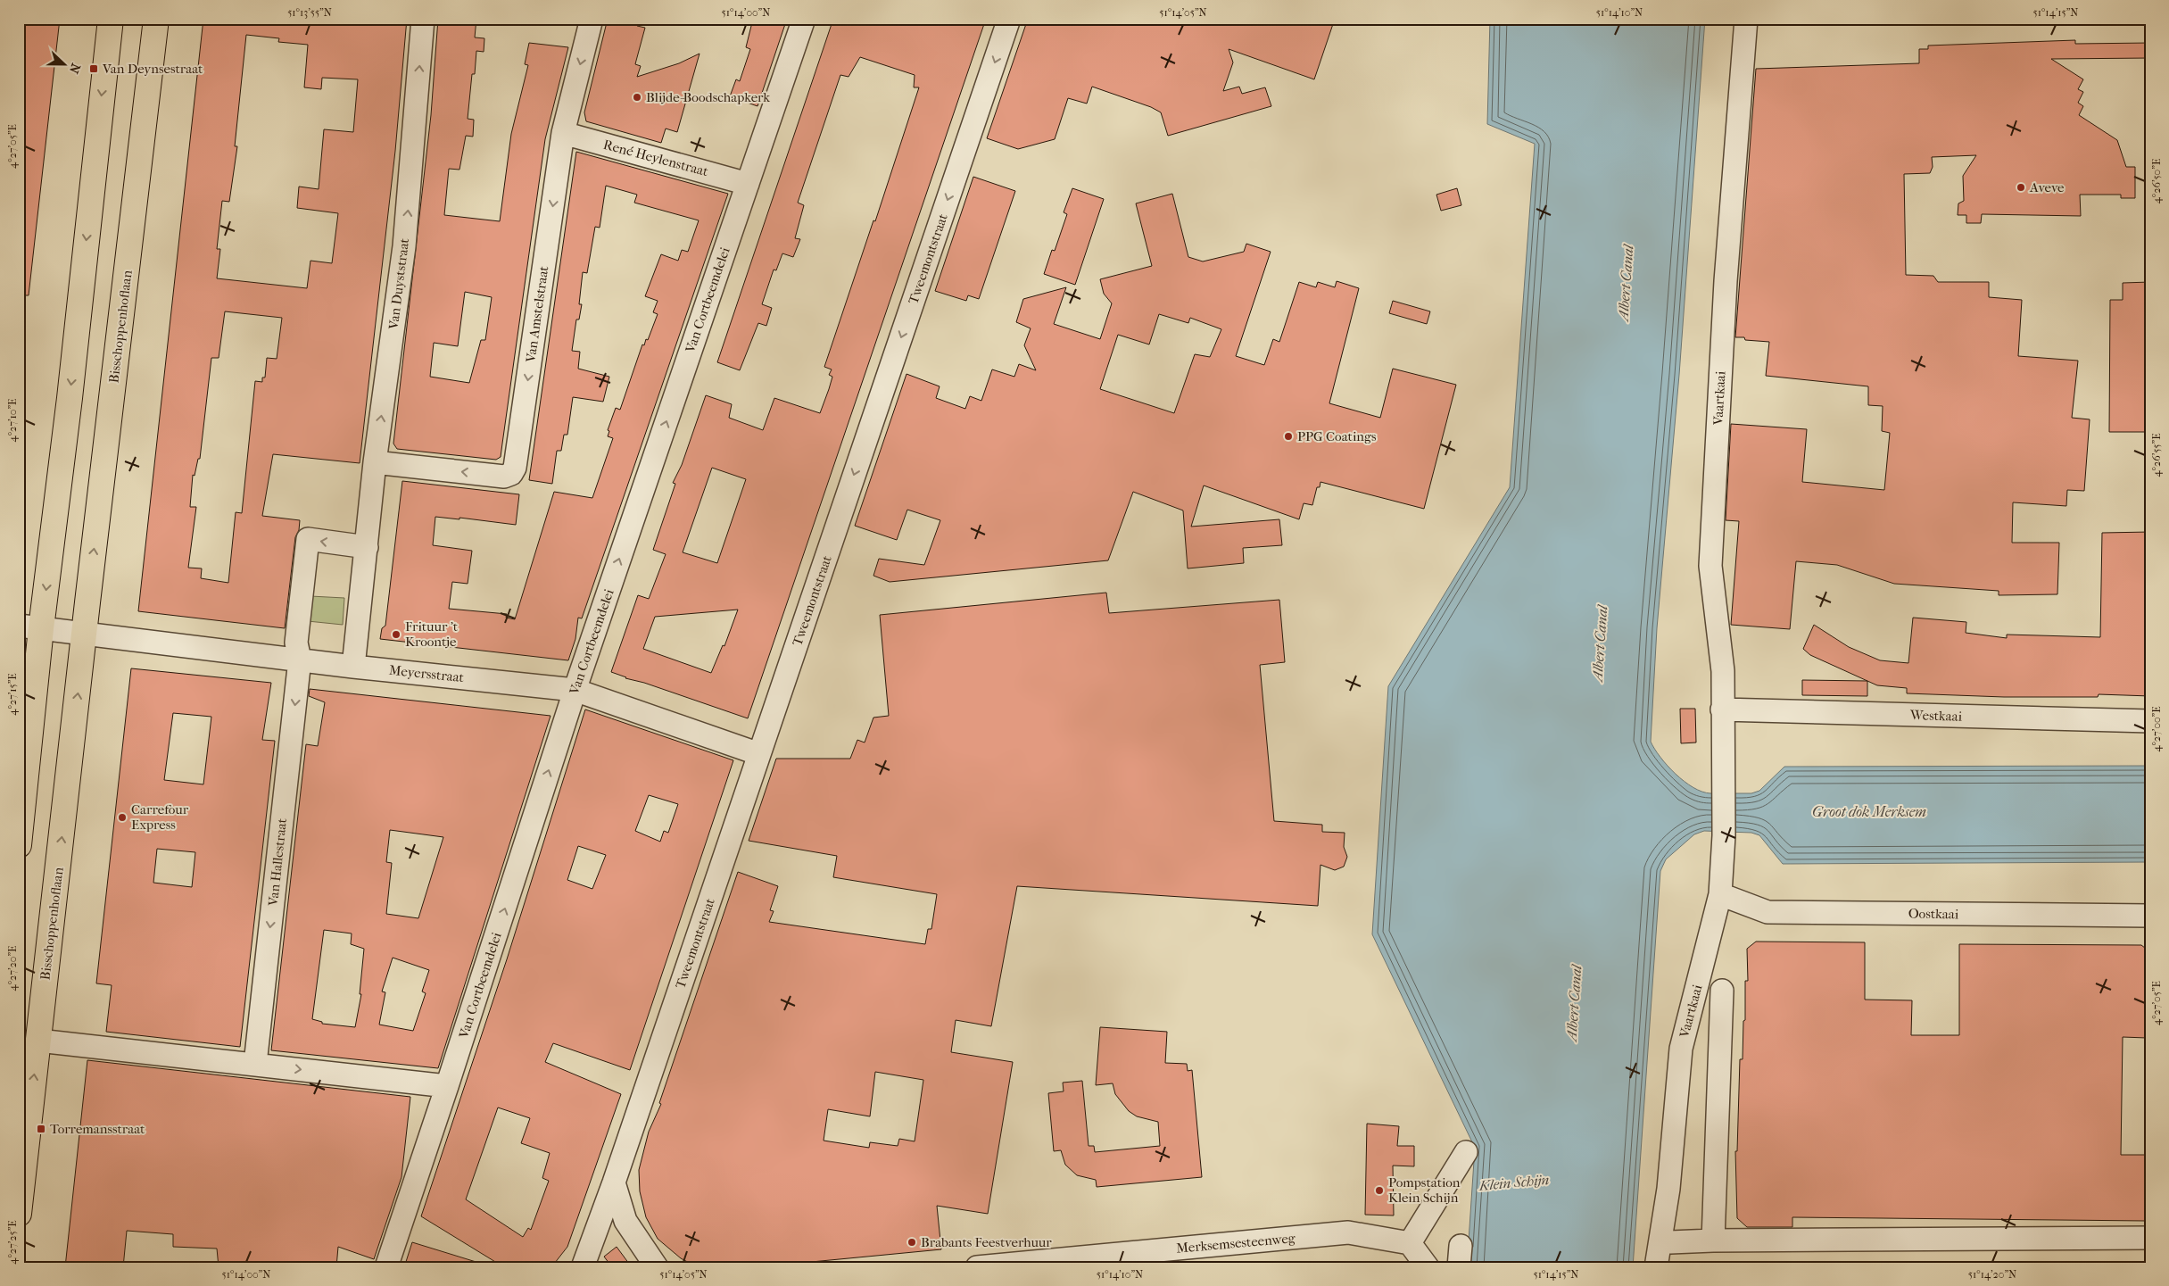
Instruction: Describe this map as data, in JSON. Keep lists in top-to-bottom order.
{
  "streets": {
    "main road": ["Bisschoppenhoflaan"],
    "street": [
      "René Heylenstraat",
      "Tweemontstraat",
      "Van Duyststraat",
      "Van Cortbeemdelei",
      "Van Amstelstraat",
      "Vaartkaai",
      "Meyersstraat",
      "Westkaai",
      "Van Hallestraat",
      "Oostkaai",
      "Merksemsesteenweg"
    ]
  },
  "crossings": [
    ["René Heylenstraat", "Van Cortbeemdelei"],
    ["René Heylenstraat", "Van Amstelstraat"],
    ["Tweemontstraat", "Meyersstraat"],
    ["Van Duyststraat", "Van Amstelstraat"],
    ["Van Duyststraat", "Meyersstraat"],
    ["Van Cortbeemdelei", "Meyersstraat"],
    ["Bisschoppenhoflaan", "Meyersstraat"],
    ["Vaartkaai", "Westkaai"],
    ["Vaartkaai", "Oostkaai"],
    ["Meyersstraat", "Van Hallestraat"]
  ],
  "one_way": [
    "Tweemontstraat",
    "Van Duyststraat",
    "Van Cortbeemdelei",
    "Van Amstelstraat",
    "Van Hallestraat"
  ],
  "water": ["Albert Canal", "Groot dok Merksem", "Klein Schijn"],
  "places": {
    "transit": ["Van Deynsestraat", "Torremansstraat"],
    "other": [
      "Blijde-Boodschapkerk",
      "Aveve",
      "PPG Coatings",
      "Frituur 't Kroontje",
      "Carrefour Express",
      "Pompstation Klein Schijn",
      "Brabants Feestverhuur"
    ]
  },
  "north": "right",
  "coordinates": [
    "51°13'55\"N",
    "51°14'00\"N",
    "51°14'05\"N",
    "51°14'10\"N",
    "51°14'15\"N",
    "4°27'05\"E",
    "4°26'50\"E",
    "4°27'10\"E",
    "4°26'55\"E",
    "4°27'15\"E",
    "4°27'00\"E",
    "4°27'20\"E",
    "4°27'25\"E",
    "51°14'20\"N"
  ]
}
